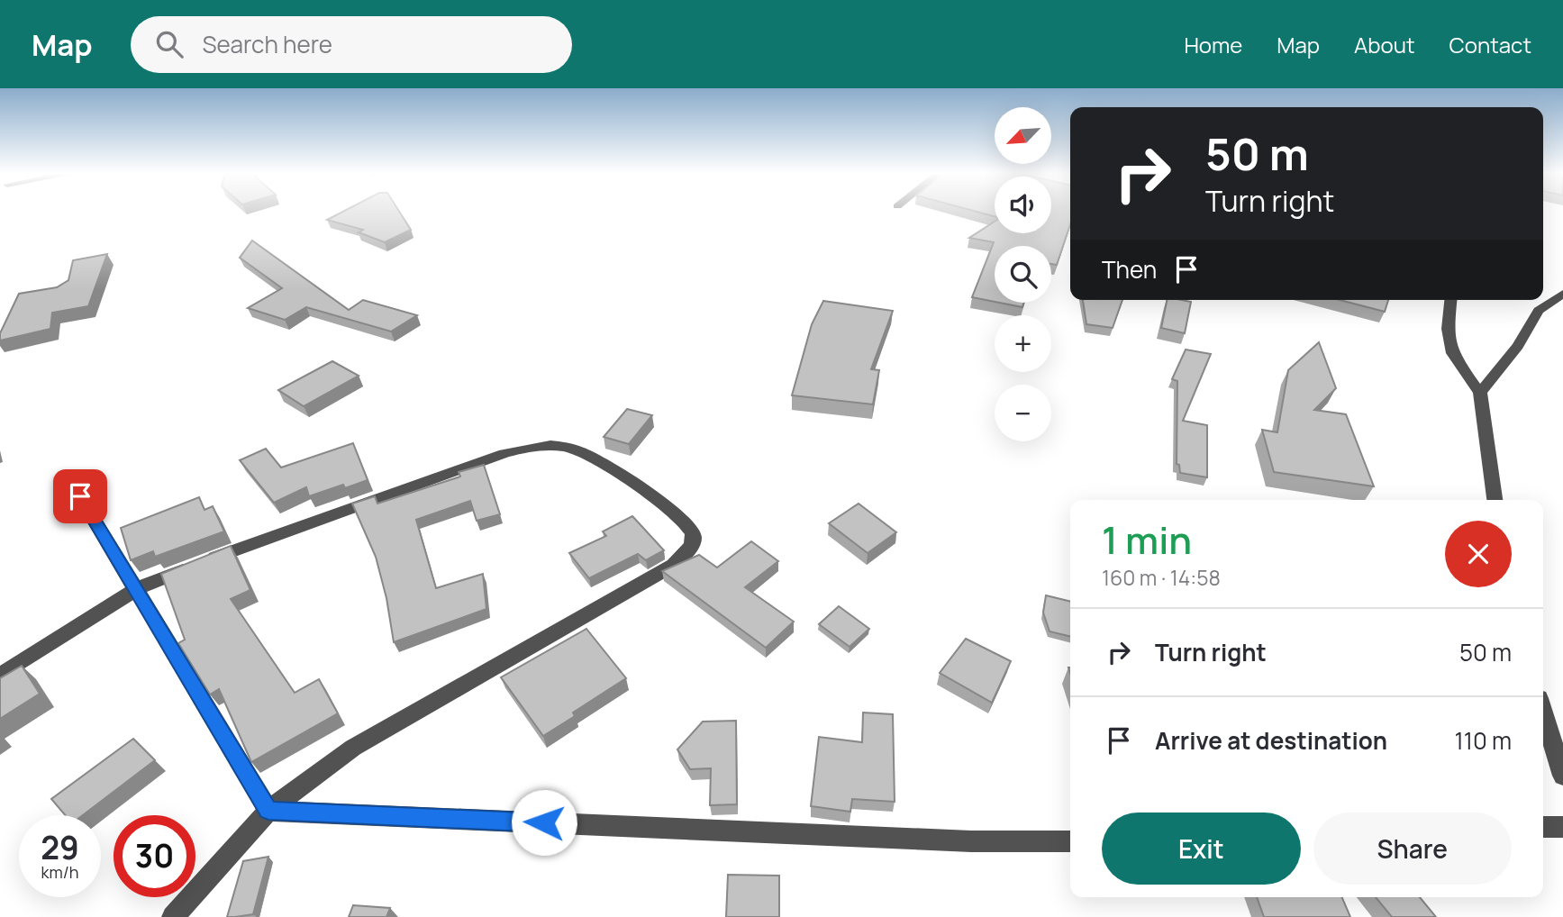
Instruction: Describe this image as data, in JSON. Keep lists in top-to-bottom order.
{
  "north": "bottom left",
  "page": {
    "header": "Map",
    "search": "Search here",
    "nav": [
      "Home",
      "Map",
      "About",
      "Contact"
    ],
    "map_buttons": ["+", "−"],
    "turn": ["50 m", "Turn right"],
    "then": "Then",
    "heading": ["1 min", "160 m · 14:58"],
    "list": [
      {
        "name": "Turn right",
        "value": "50 m"
      },
      {
        "name": "Arrive at destination",
        "value": "110 m"
      }
    ],
    "buttons": ["Exit", "Share"],
    "speed": "29 km/h",
    "limit": "30"
  }
}
